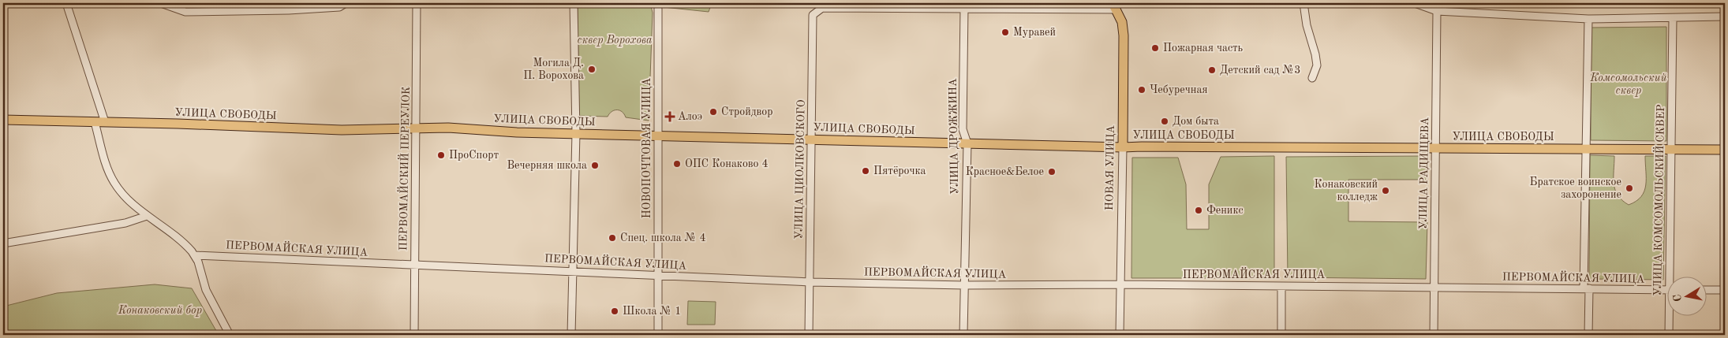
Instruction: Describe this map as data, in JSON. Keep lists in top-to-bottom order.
{
  "streets": {
    "main road": ["УЛИЦА СВОБОДЫ", "НОВАЯ УЛИЦА"],
    "street": [
      "УЛИЦА ДРОЖЖИНА",
      "НОВОПОЧТОВАЯ УЛИЦА",
      "ПЕРВОМАЙСКИЙ ПЕРЕУЛОК",
      "УЛИЦА ЦИОЛКОВСКОГО",
      "УЛИЦА РАДИЩЕВА",
      "УЛИЦА КОМСОМОЛЬСКИЙ СКВЕР",
      "ПЕРВОМАЙСКАЯ УЛИЦА"
    ]
  },
  "crossings": [
    ["УЛИЦА СВОБОДЫ", "УЛИЦА ДРОЖЖИНА"],
    ["УЛИЦА СВОБОДЫ", "НОВОПОЧТОВАЯ УЛИЦА"],
    ["УЛИЦА СВОБОДЫ", "НОВАЯ УЛИЦА"],
    ["УЛИЦА СВОБОДЫ", "ПЕРВОМАЙСКИЙ ПЕРЕУЛОК"],
    ["УЛИЦА СВОБОДЫ", "УЛИЦА ЦИОЛКОВСКОГО"],
    ["УЛИЦА СВОБОДЫ", "УЛИЦА РАДИЩЕВА"],
    ["УЛИЦА СВОБОДЫ", "УЛИЦА КОМСОМОЛЬСКИЙ СКВЕР"],
    ["УЛИЦА ДРОЖЖИНА", "УЛИЦА ЦИОЛКОВСКОГО"],
    ["УЛИЦА ДРОЖЖИНА", "ПЕРВОМАЙСКАЯ УЛИЦА"],
    ["НОВОПОЧТОВАЯ УЛИЦА", "ПЕРВОМАЙСКАЯ УЛИЦА"],
    ["НОВАЯ УЛИЦА", "ПЕРВОМАЙСКАЯ УЛИЦА"],
    ["ПЕРВОМАЙСКИЙ ПЕРЕУЛОК", "ПЕРВОМАЙСКАЯ УЛИЦА"],
    ["УЛИЦА ЦИОЛКОВСКОГО", "ПЕРВОМАЙСКАЯ УЛИЦА"],
    ["УЛИЦА РАДИЩЕВА", "ПЕРВОМАЙСКАЯ УЛИЦА"]
  ],
  "parks": ["сквер Ворохова", "Комсомольский сквер", "Конаковский бор"],
  "places": {
    "other": [
      "Муравей",
      "Пожарная часть",
      "Могила Д. П. Ворохова",
      "Детский сад №3",
      "Чебуречная",
      "Стройдвор",
      "Дом быта",
      "ПроСпорт",
      "ОПС Конаково 4",
      "Вечерняя школа",
      "Пятёрочка",
      "Красное&Белое",
      "Братское воинское захоронение",
      "Конаковский колледж",
      "Феникс",
      "Спец. школа № 4",
      "Школа № 1"
    ],
    "health": ["Алоэ"]
  },
  "north": "left"
}
